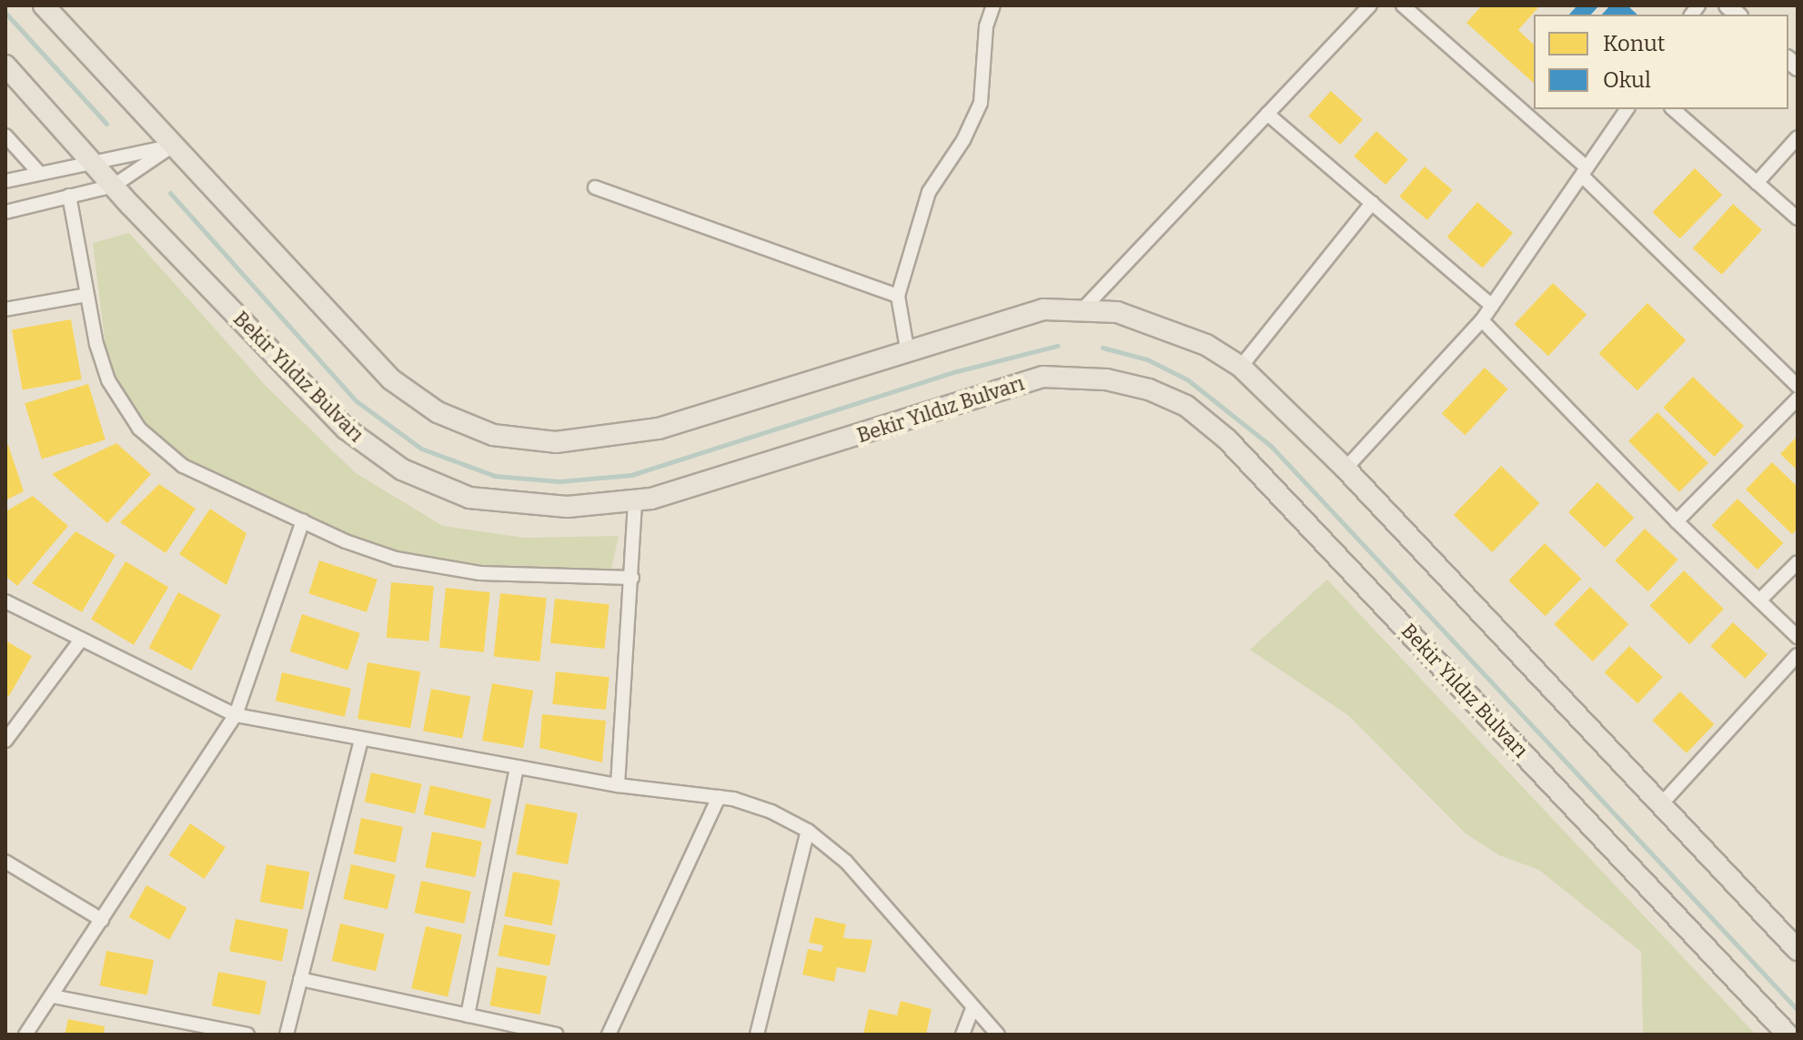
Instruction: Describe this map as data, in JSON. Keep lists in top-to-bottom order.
{
  "streets": {
    "main road": ["Bekir Yıldız Bulvarı"]
  },
  "legend": ["Konut", "Okul"]
}
